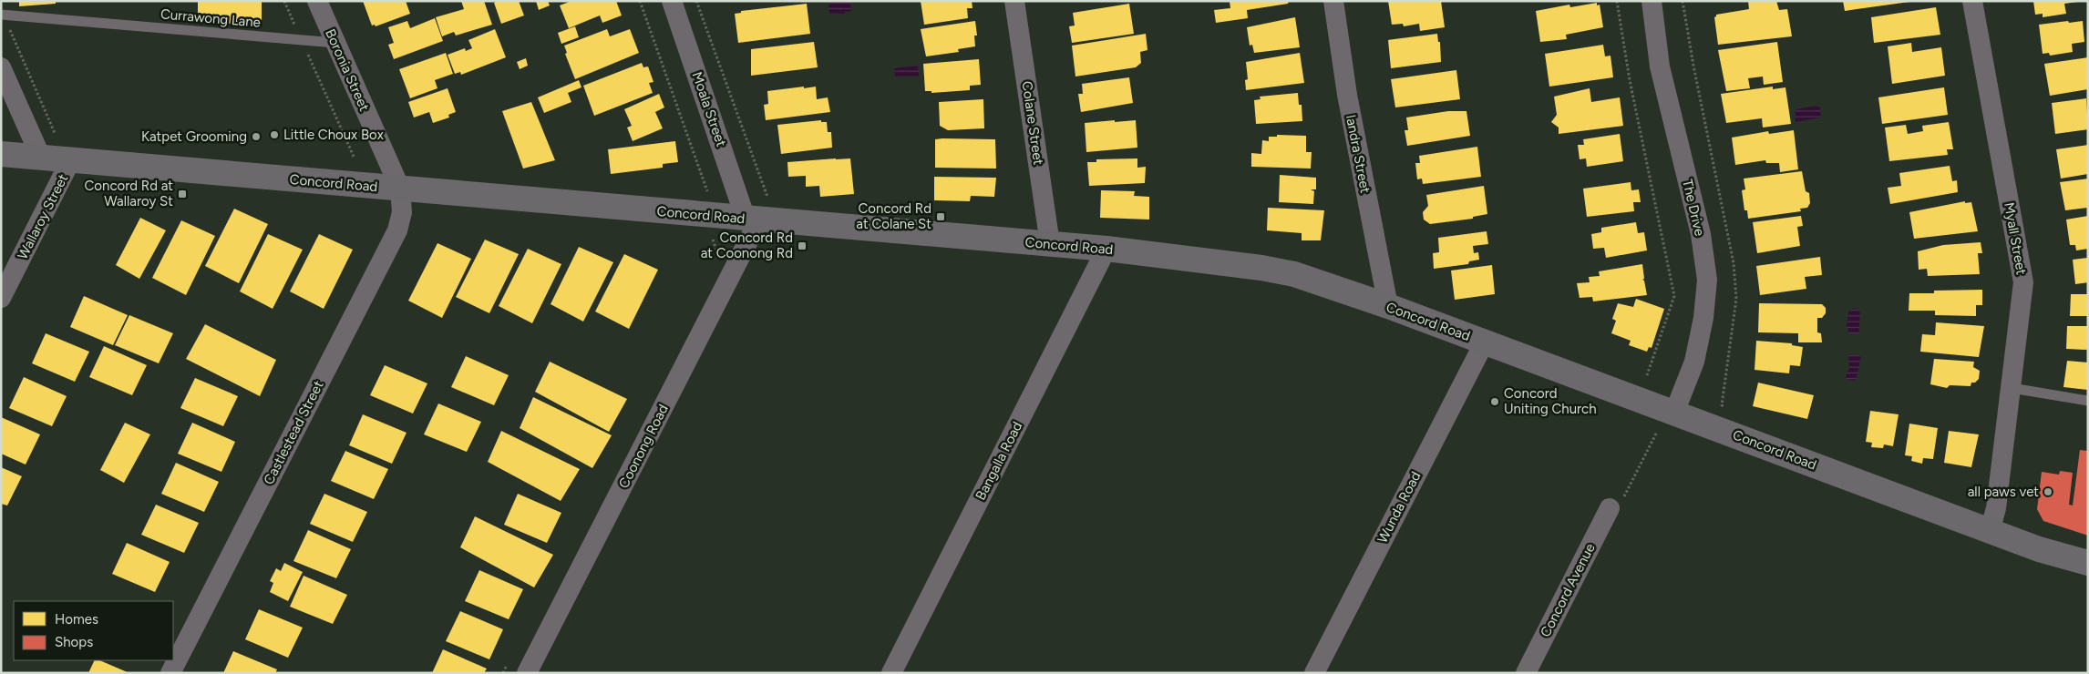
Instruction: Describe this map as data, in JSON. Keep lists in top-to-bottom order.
{
  "streets": {
    "main road": ["Concord Road"],
    "street": [
      "Boronia Street",
      "Moala Street",
      "Colane Street",
      "Iandra Street",
      "The Drive",
      "Wallaroy Street",
      "Myall Street",
      "Castlestead Street",
      "Coonong Road",
      "Bangalla Road",
      "Wunda Road",
      "Concord Avenue"
    ],
    "lane": ["Currawong Lane"]
  },
  "crossings": [
    ["Currawong Lane", "Boronia Street"],
    ["Boronia Street", "Concord Road"],
    ["Boronia Street", "Castlestead Street"],
    ["Moala Street", "Concord Road"],
    ["Moala Street", "Coonong Road"],
    ["Colane Street", "Concord Road"],
    ["Iandra Street", "Concord Road"],
    ["Concord Road", "The Drive"],
    ["Concord Road", "Wallaroy Street"],
    ["Concord Road", "Myall Street"],
    ["Concord Road", "Castlestead Street"],
    ["Concord Road", "Coonong Road"],
    ["Concord Road", "Bangalla Road"],
    ["Concord Road", "Wunda Road"]
  ],
  "places": {
    "other": [
      "Little Choux Box",
      "Katpet Grooming",
      "Concord Uniting Church",
      "all paws vet"
    ],
    "transit": ["Concord Rd at Wallaroy St", "Concord Rd at Colane St", "Concord Rd at Coonong Rd"]
  },
  "legend": ["Homes", "Shops"]
}
